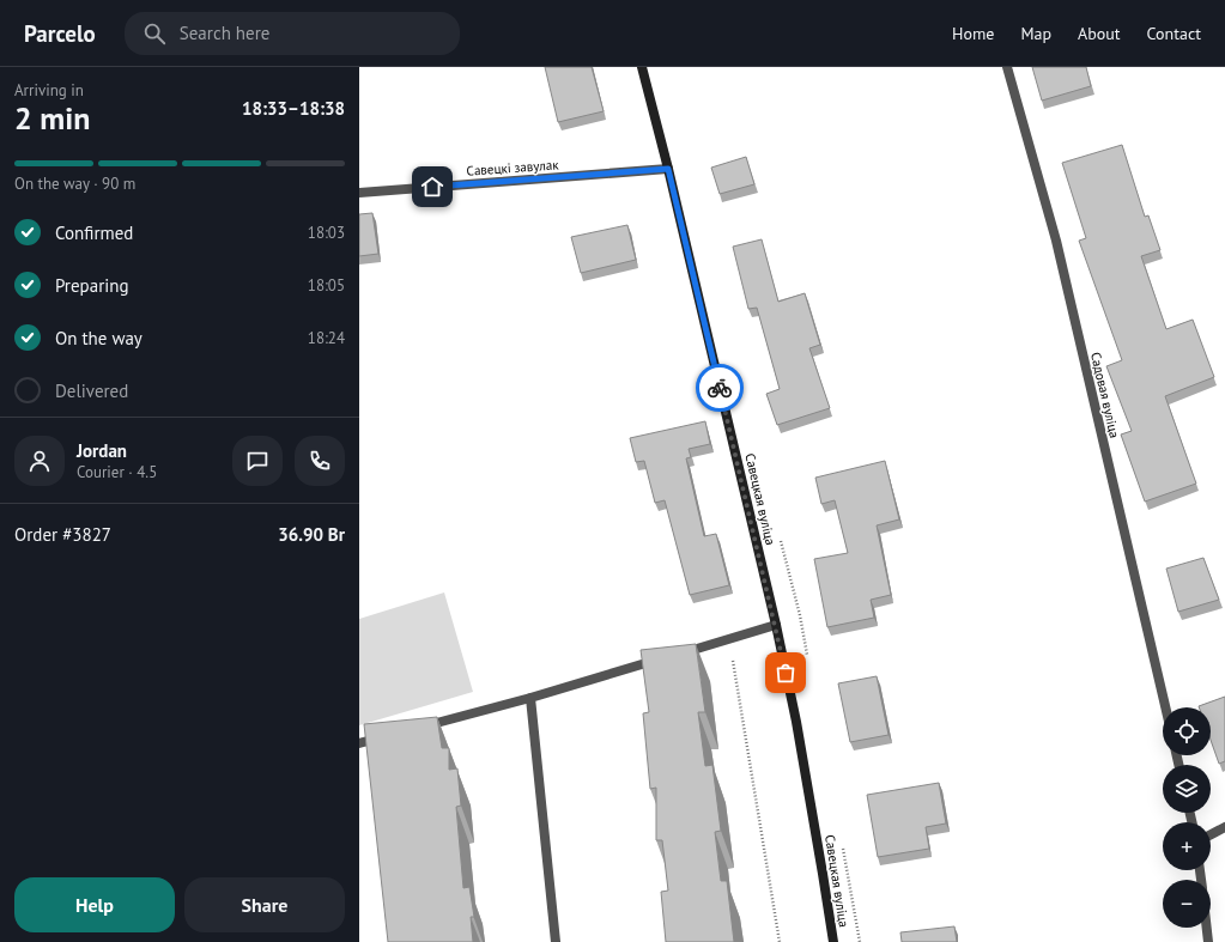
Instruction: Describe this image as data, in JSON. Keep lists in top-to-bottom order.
{
  "streets": {
    "street": ["Савецкі завулак", "Садовая вуліца", "Савецкая вуліца"]
  },
  "crossings": [
    ["Савецкі завулак", "Савецкая вуліца"]
  ],
  "page": {
    "header": "Parcelo",
    "search": "Search here",
    "nav": [
      "Home",
      "Map",
      "About",
      "Contact"
    ],
    "heading": ["2 min", "Arriving in", "18:33–18:38"],
    "panel": [
      "Jordan",
      "Courier · 4.5",
      "Order #3827",
      "36.90 Br"
    ],
    "bar": "On the way · 90 m",
    "list": [
      ["Confirmed", "18:03"],
      ["Preparing", "18:05"],
      ["On the way", "18:24"],
      "Delivered"
    ],
    "map_buttons": ["+", "−"],
    "buttons": ["Help", "Share"]
  }
}
